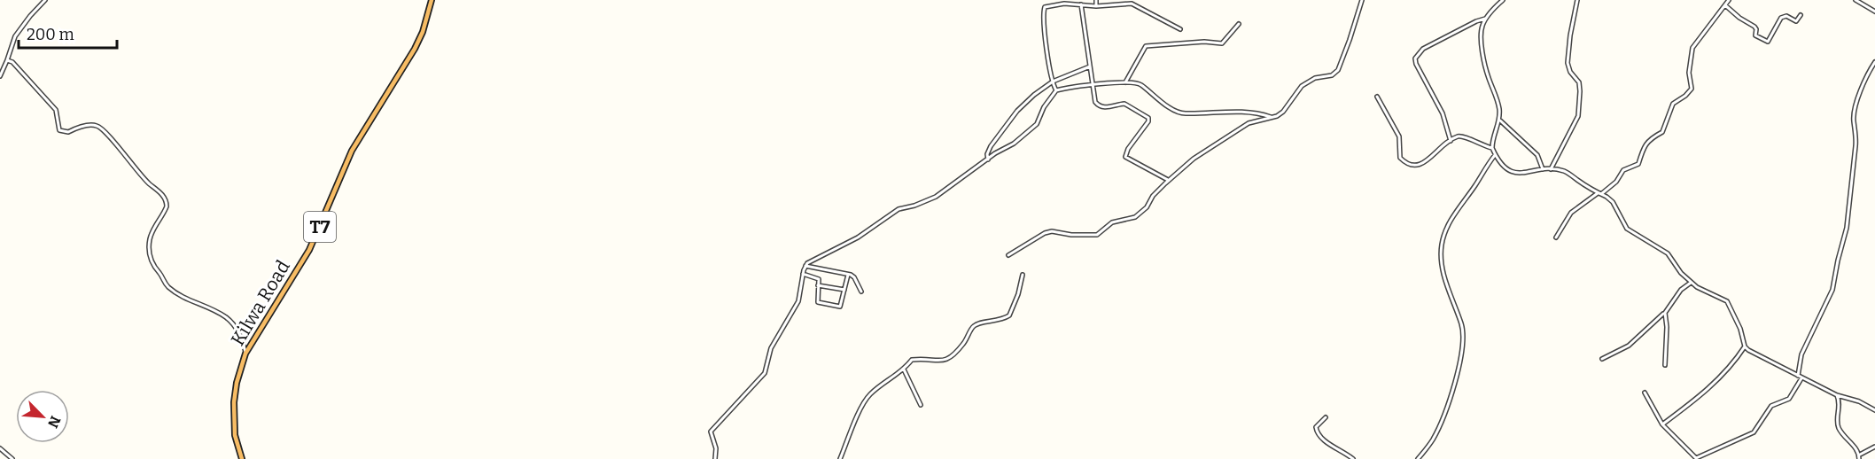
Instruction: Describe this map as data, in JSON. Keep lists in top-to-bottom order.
{
  "streets": {
    "highway": ["T7", "Kilwa Road"]
  },
  "scale_bar": "200 m",
  "north": "bottom right"
}
